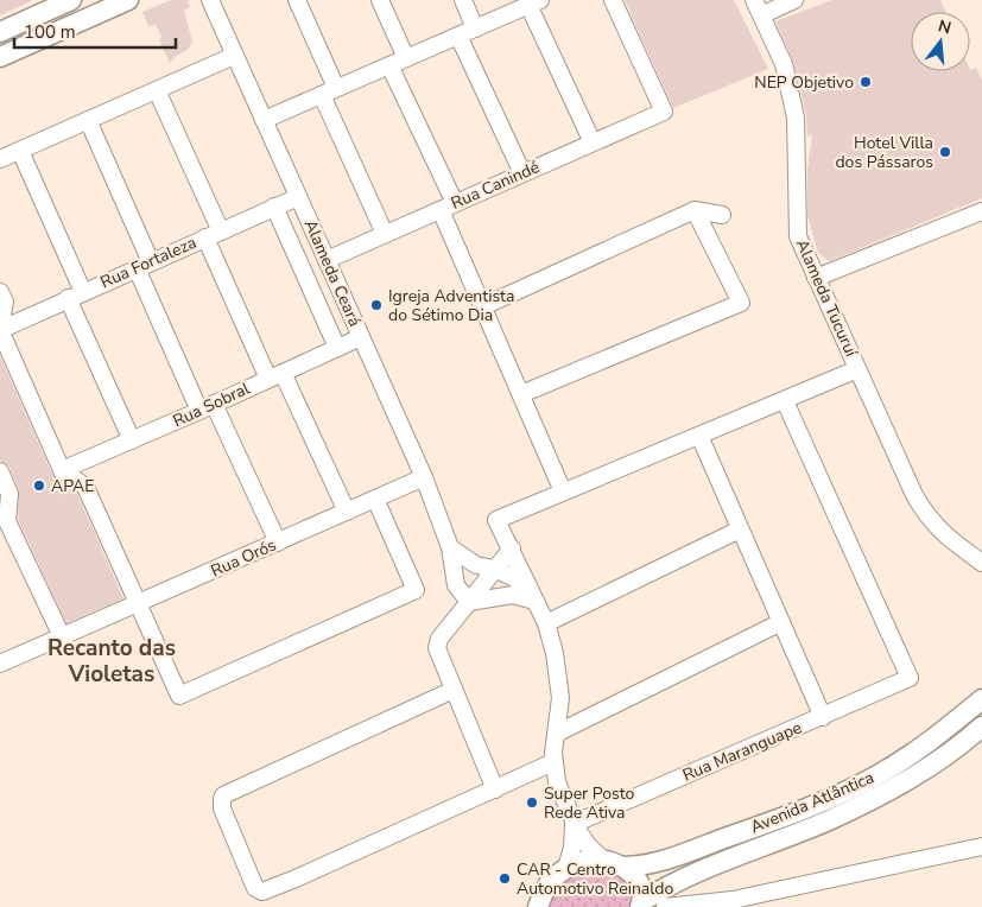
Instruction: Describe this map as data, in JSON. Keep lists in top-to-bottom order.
{
  "streets": {
    "main road": ["Avenida Atlântica"],
    "street": [
      "Rua Canindé",
      "Rua Fortaleza",
      "Alameda Ceará",
      "Alameda Tucuruí",
      "Rua Sobral",
      "Rua Orós",
      "Rua Maranguape"
    ]
  },
  "crossings": [
    ["Rua Canindé", "Alameda Ceará"],
    ["Rua Fortaleza", "Alameda Ceará"],
    ["Alameda Ceará", "Rua Sobral"],
    ["Alameda Ceará", "Rua Orós"]
  ],
  "districts": ["Recanto das Violetas"],
  "places": [
    "NEP Objetivo",
    "Hotel Villa dos Pássaros",
    "Igreja Adventista do Sétimo Dia",
    "APAE",
    "Super Posto Rede Ativa",
    "CAR - Centro Automotivo Reinaldo"
  ],
  "scale_bar": "100 m",
  "north": "top"
}
